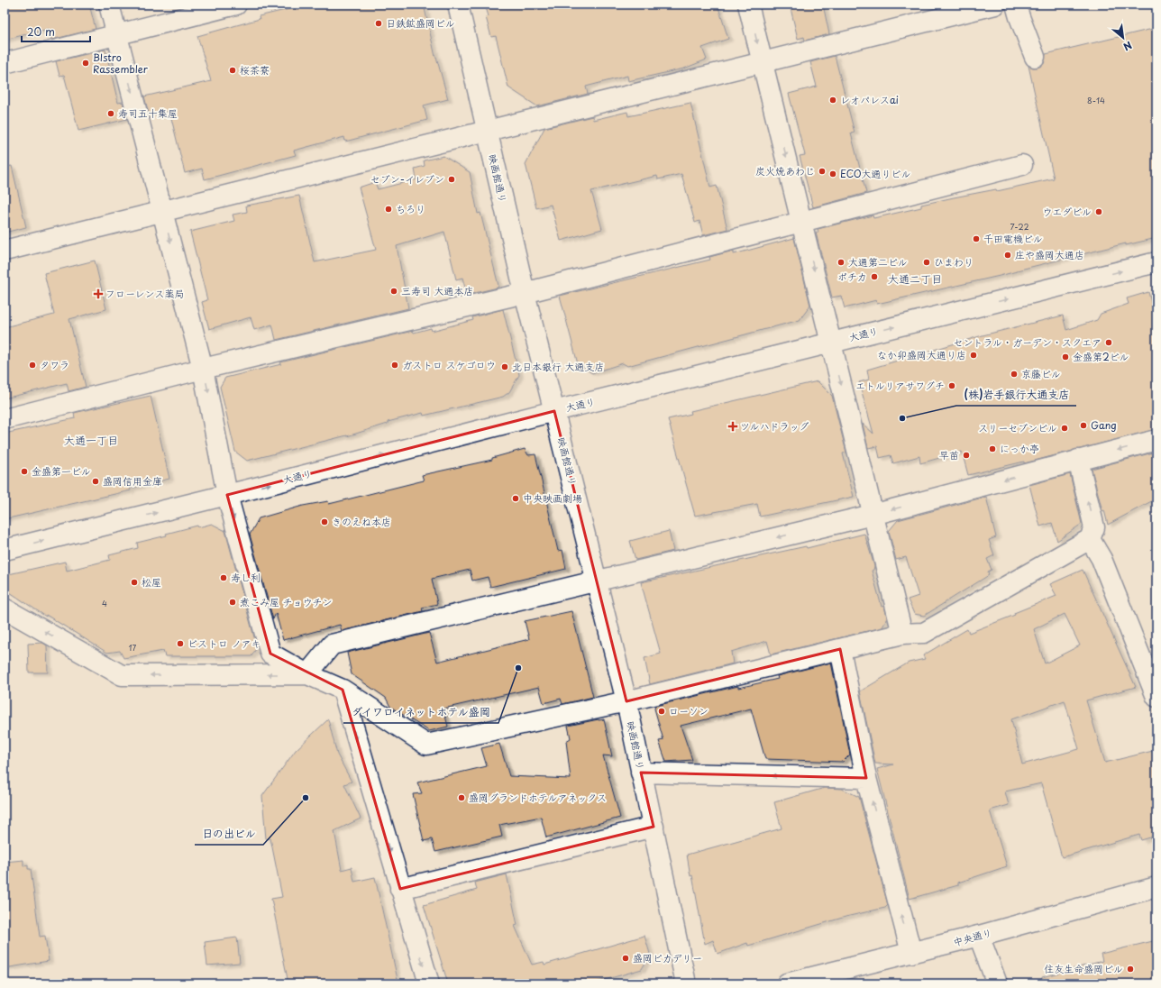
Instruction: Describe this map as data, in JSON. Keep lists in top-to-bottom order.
{
  "streets": {
    "street": ["映画館通り", "大通り", "中央通り"]
  },
  "crossings": [
    ["映画館通り", "大通り"]
  ],
  "districts": ["大通二丁目", "大通一丁目"],
  "places": {
    "other": [
      "日鉄鉱盛岡ビル",
      "BIstro Rassembler",
      "桜茶寮",
      "レオパレスai",
      "寿司五十集屋",
      "炭火焼あわじ",
      "ECO大通りビル",
      "セブン-イレブン",
      "ちろり",
      "ウエダビル",
      "千田電機ビル",
      "庄や盛岡大通店",
      "大通第二ビル",
      "ひまわり",
      "ポチカ",
      "三寿司 大通本店",
      "セントラル・ガーデン・スクエア",
      "なか卯盛岡大通り店",
      "金盛第2ビル",
      "タワラ",
      "ガストロ スケゴロウ",
      "北日本銀行 大通支店",
      "京藤ビル",
      "エトルリアサワグチ",
      "(株)岩手銀行大通支店",
      "Gang",
      "スリーセブンビル",
      "にっか亭",
      "早苗",
      "金盛第一ビル",
      "盛岡信用金庫",
      "中央映画劇場",
      "きのえね本店",
      "寿し利",
      "松屋",
      "煮こみ屋 チョウチン",
      "ビストロ ノアキ",
      "ダイワロイネットホテル盛岡",
      "ローソン",
      "日の出ビル",
      "盛岡グランドホテルアネックス",
      "盛岡ピカデリー",
      "住友生命盛岡ビル"
    ],
    "health": ["フローレンス薬局", "ツルハドラッグ"]
  },
  "house_numbers": [
    "8-14",
    "7-22",
    "4",
    "17"
  ],
  "scale_bar": "20 m",
  "north": "bottom right"
}
